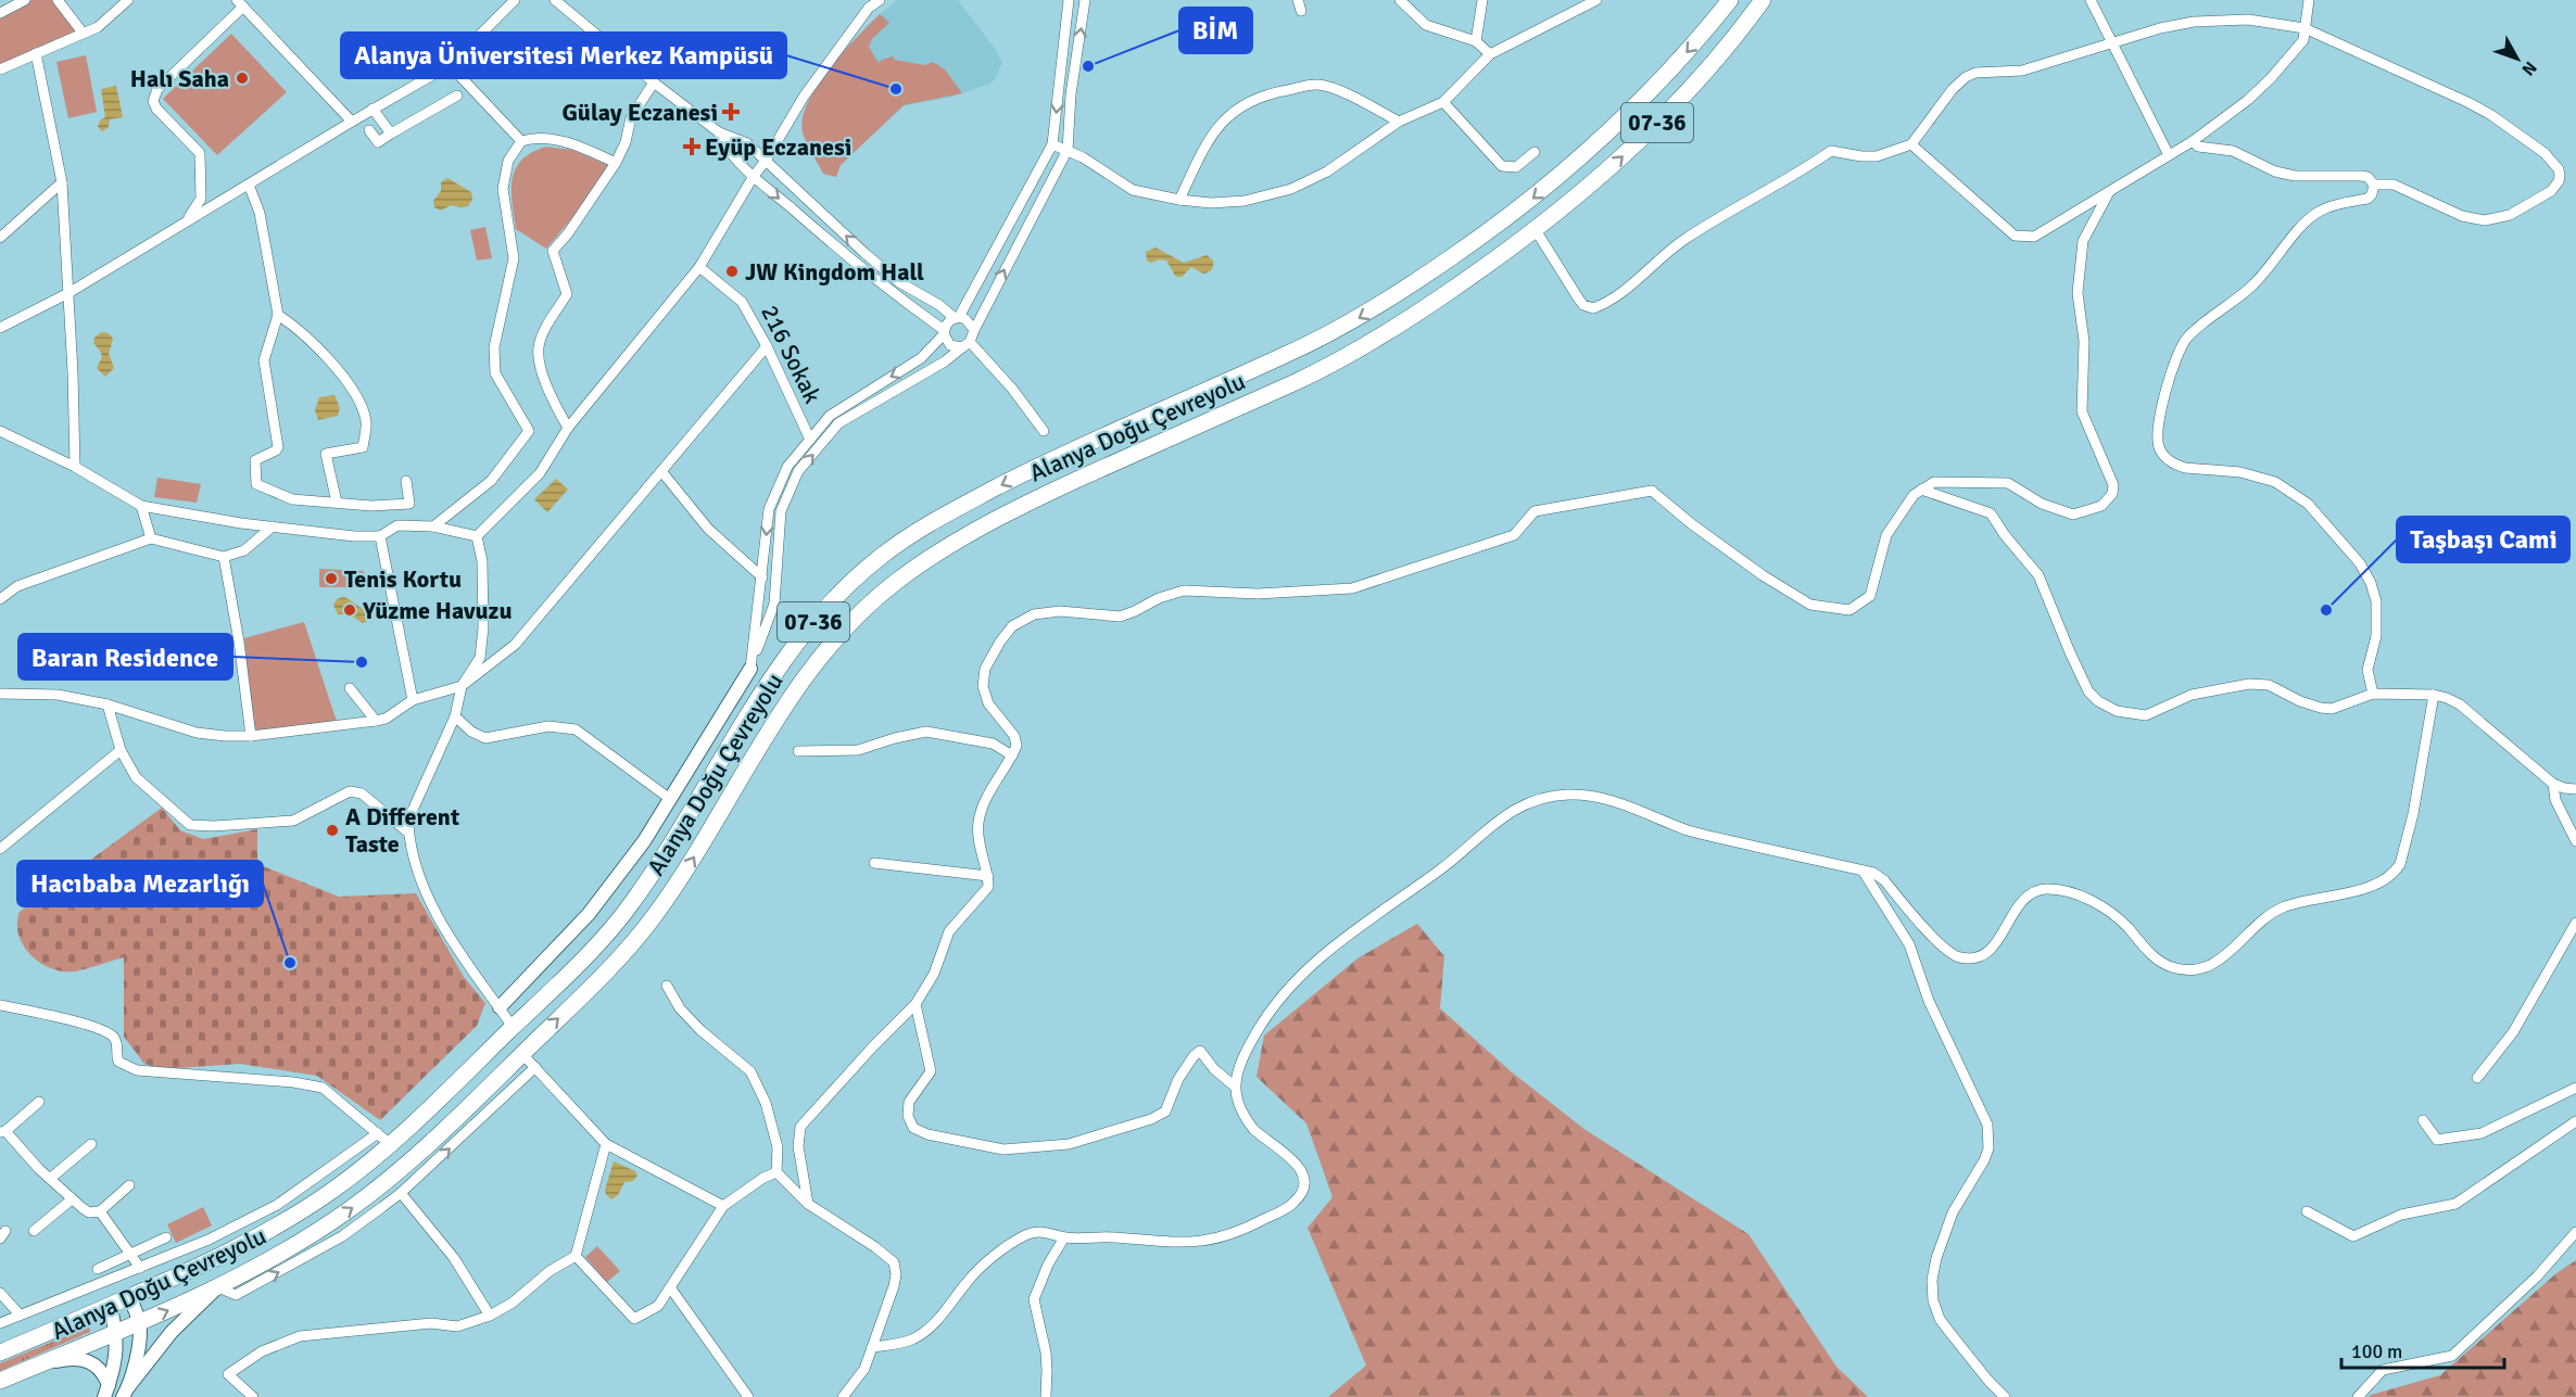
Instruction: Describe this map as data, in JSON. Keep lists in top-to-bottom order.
{
  "streets": {
    "highway": ["07-36", "Alanya Doğu Çevreyolu"],
    "street": ["216 Sokak"]
  },
  "places": {
    "other": [
      "BİM",
      "Halı Saha",
      "Alanya Üniversitesi Merkez Kampüsü",
      "JW Kingdom Hall",
      "Tenis Kortu",
      "Yüzme Havuzu",
      "Taşbaşı Cami",
      "Baran Residence",
      "A Different Taste",
      "Hacıbaba Mezarlığı"
    ],
    "health": ["Gülay Eczanesi", "Eyüp Eczanesi"]
  },
  "scale_bar": "100 m",
  "north": "bottom right"
}
